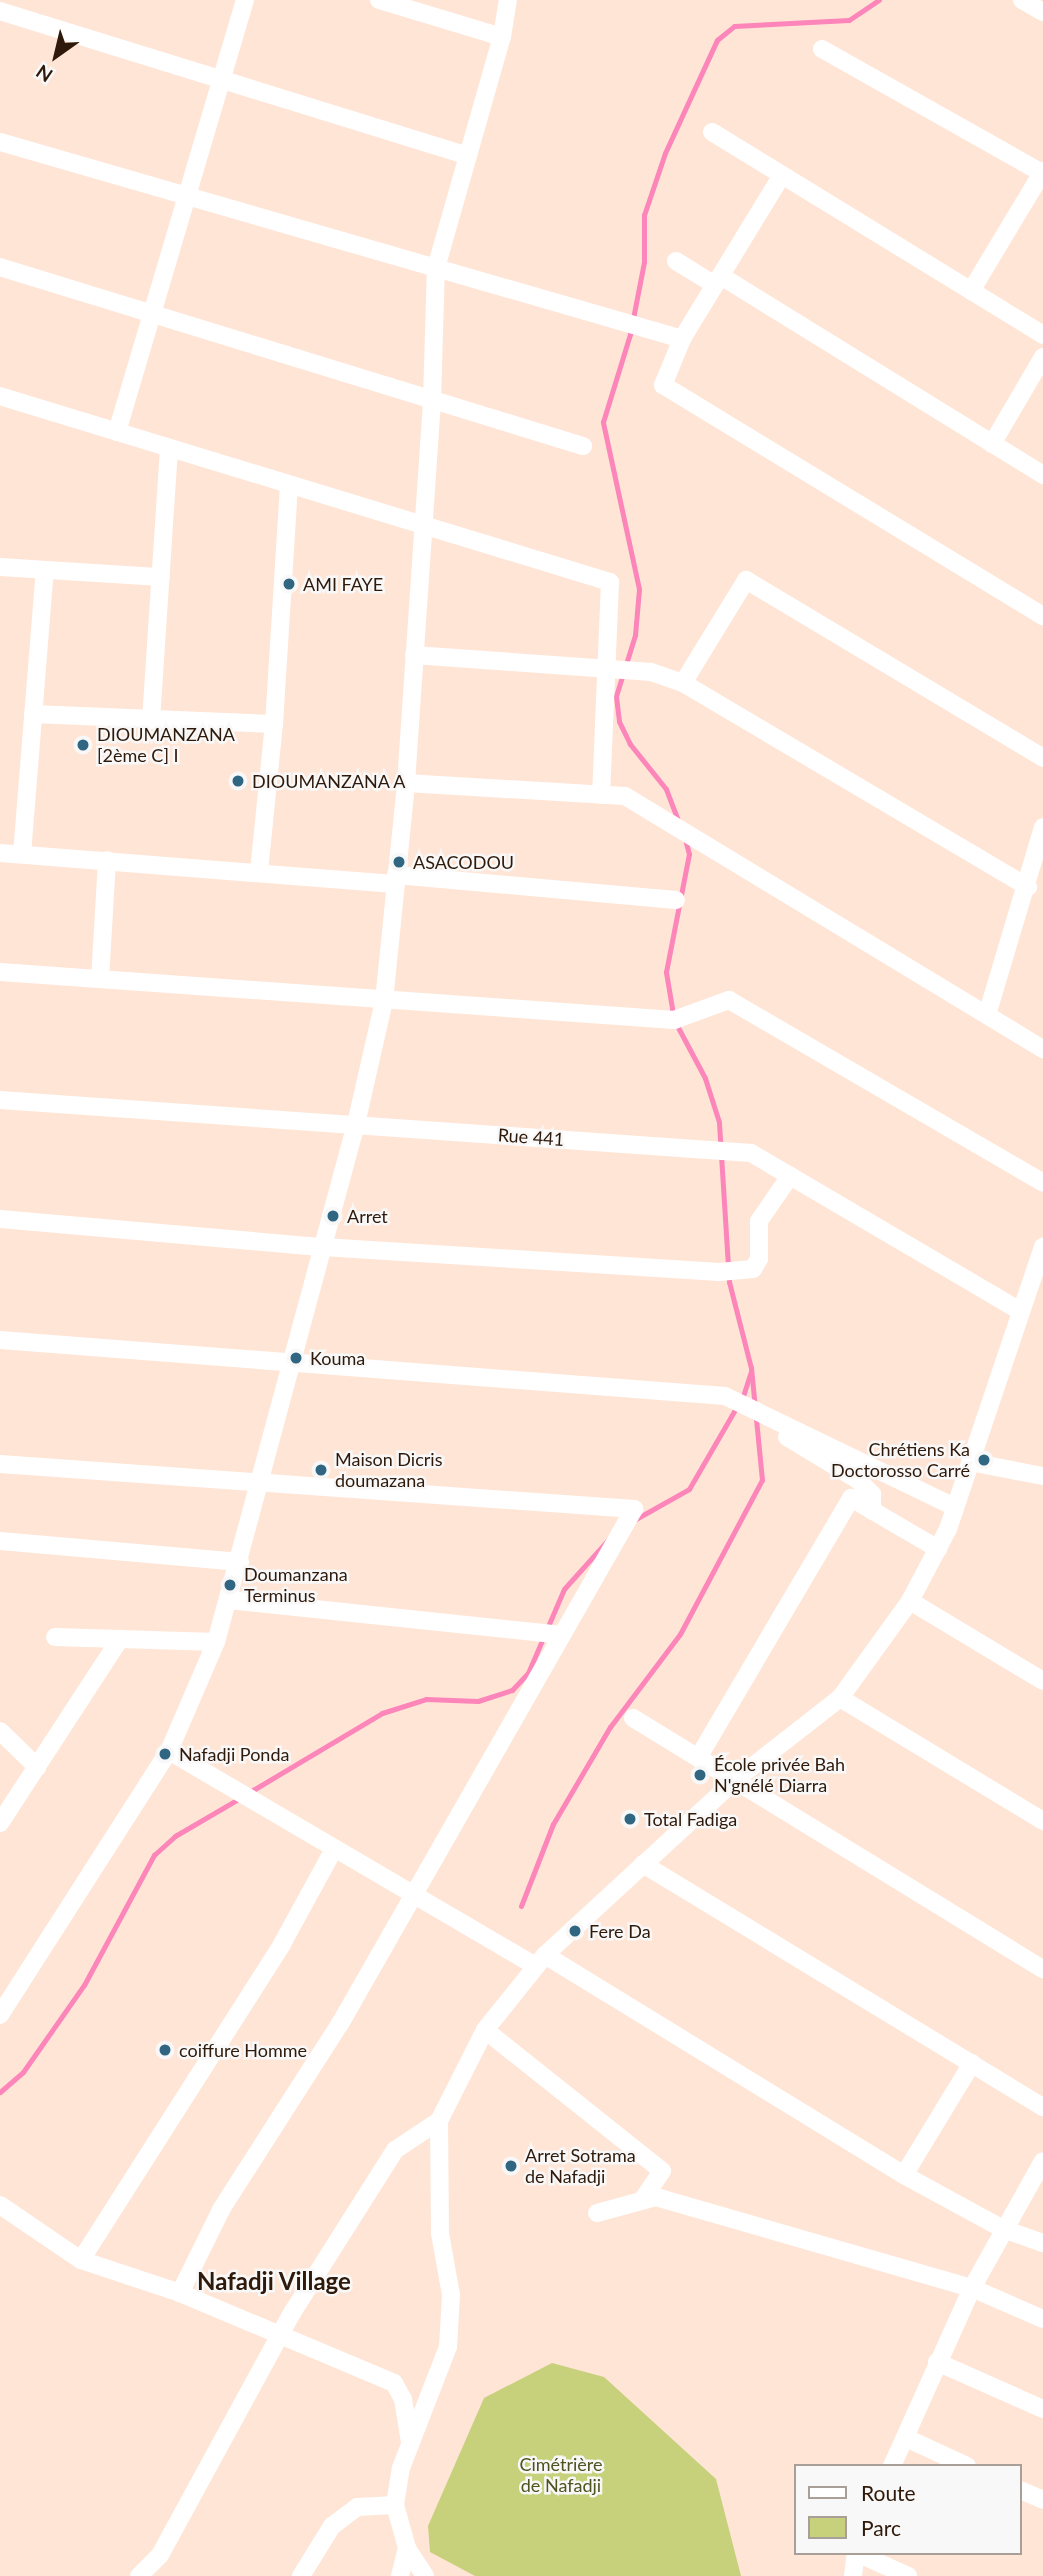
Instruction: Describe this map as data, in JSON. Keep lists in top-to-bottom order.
{
  "streets": {
    "street": ["Rue 441"]
  },
  "districts": ["Nafadji Village"],
  "parks": ["Cimétrière de Nafadji"],
  "places": [
    "AMI FAYE",
    "DIOUMANZANA [2ème C] I",
    "DIOUMANZANA A",
    "ASACODOU",
    "Arret",
    "Kouma",
    "Chrétiens Ka Doctorosso Carré",
    "Maison Dicris doumazana",
    "Doumanzana Terminus",
    "Nafadji Ponda",
    "École privée Bah N'gnélé Diarra",
    "Total Fadiga",
    "Fere Da",
    "coiffure Homme",
    "Arret Sotrama de Nafadji"
  ],
  "legend": ["Route", "Parc"],
  "north": "bottom left"
}
